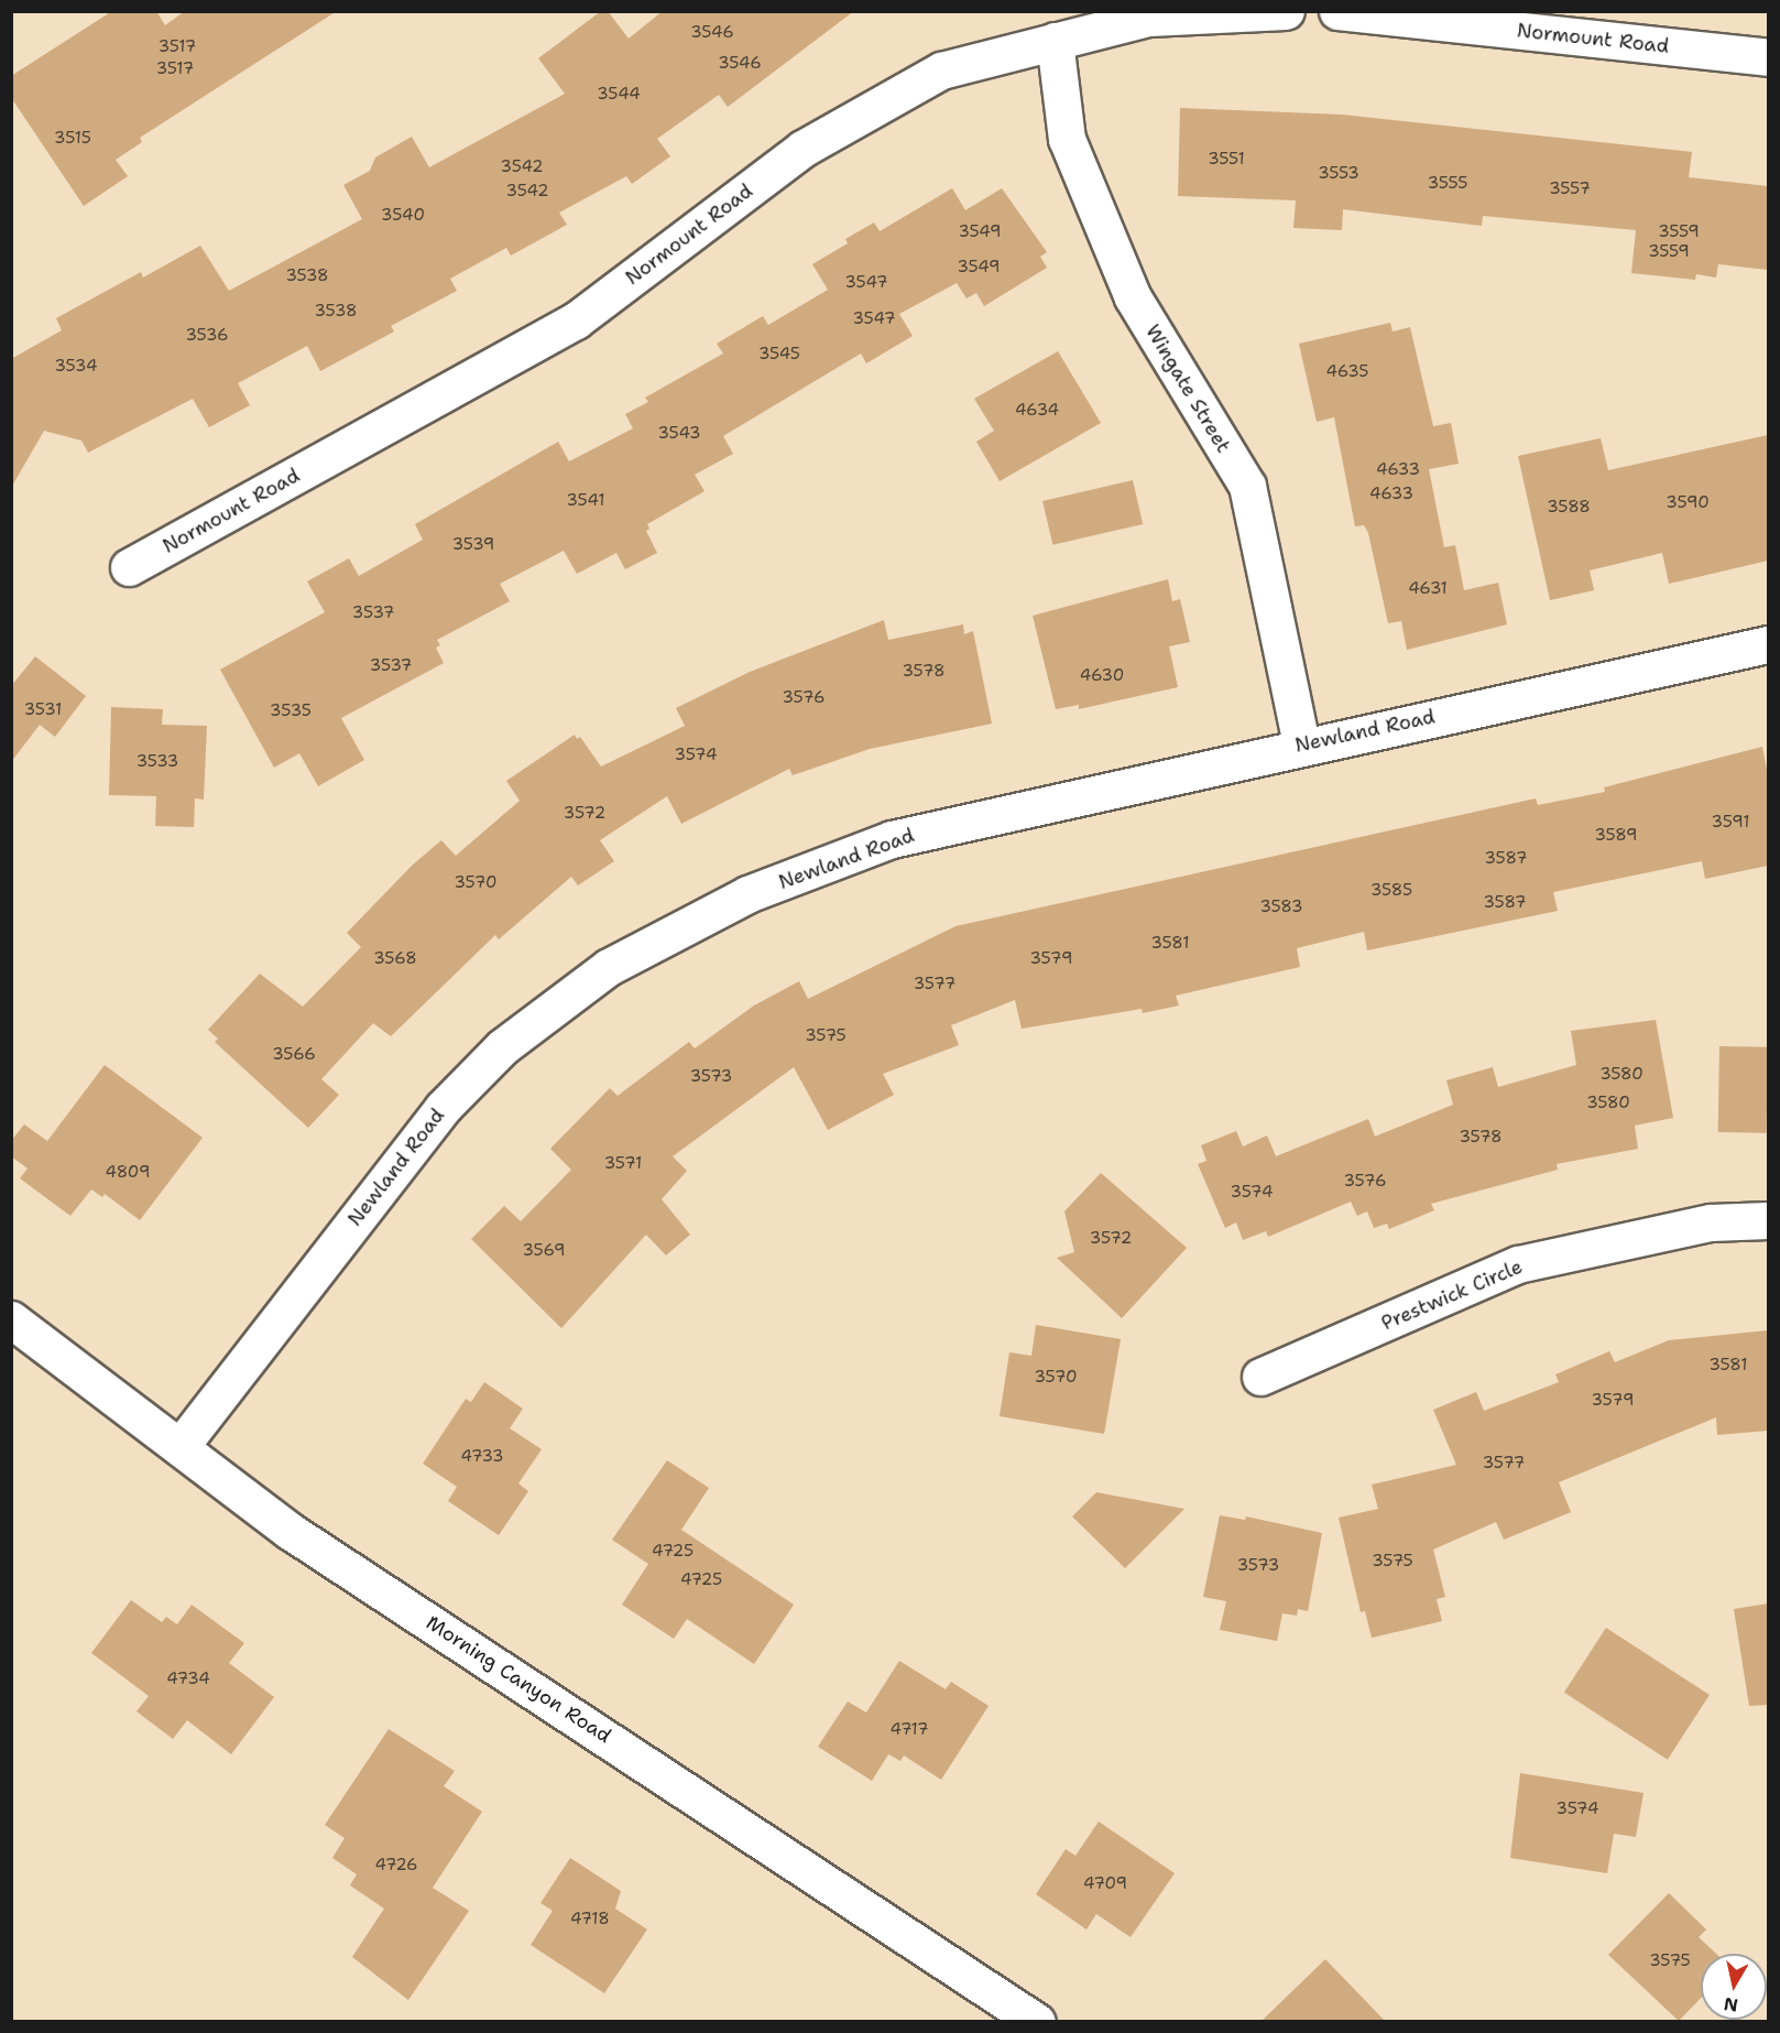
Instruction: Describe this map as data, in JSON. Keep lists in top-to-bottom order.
{
  "streets": {
    "street": [
      "Normount Road",
      "Wingate Street",
      "Newland Road",
      "Prestwick Circle",
      "Morning Canyon Road"
    ]
  },
  "crossings": [
    ["Normount Road", "Wingate Street"],
    ["Wingate Street", "Newland Road"],
    ["Newland Road", "Morning Canyon Road"]
  ],
  "house_numbers": [
    "3546",
    "3517",
    "3546",
    "3517",
    "3544",
    "3515",
    "3551",
    "3542",
    "3553",
    "3555",
    "3557",
    "3542",
    "3540",
    "3549",
    "3559",
    "3559",
    "3549",
    "3538",
    "3547",
    "3538",
    "3547",
    "3536",
    "3545",
    "3534",
    "4635",
    "4634",
    "3543",
    "4633",
    "4633",
    "3541",
    "3590",
    "3588",
    "3539",
    "4631",
    "3537",
    "3537",
    "3578",
    "4630",
    "3576",
    "3531",
    "3535",
    "3574",
    "3533",
    "3572",
    "3591",
    "3589",
    "3587",
    "3570",
    "3585",
    "3587",
    "3583",
    "3581",
    "3568",
    "3579",
    "3577",
    "3575",
    "3566",
    "3580",
    "3573",
    "3580",
    "3578",
    "3571",
    "4809",
    "3576",
    "3574",
    "3572",
    "3569",
    "3581",
    "3570",
    "3579",
    "4733",
    "3577",
    "4725",
    "3575",
    "3573",
    "4725",
    "4734",
    "4717",
    "3574",
    "4726",
    "4709",
    "4718",
    "3575"
  ],
  "north": "bottom"
}
